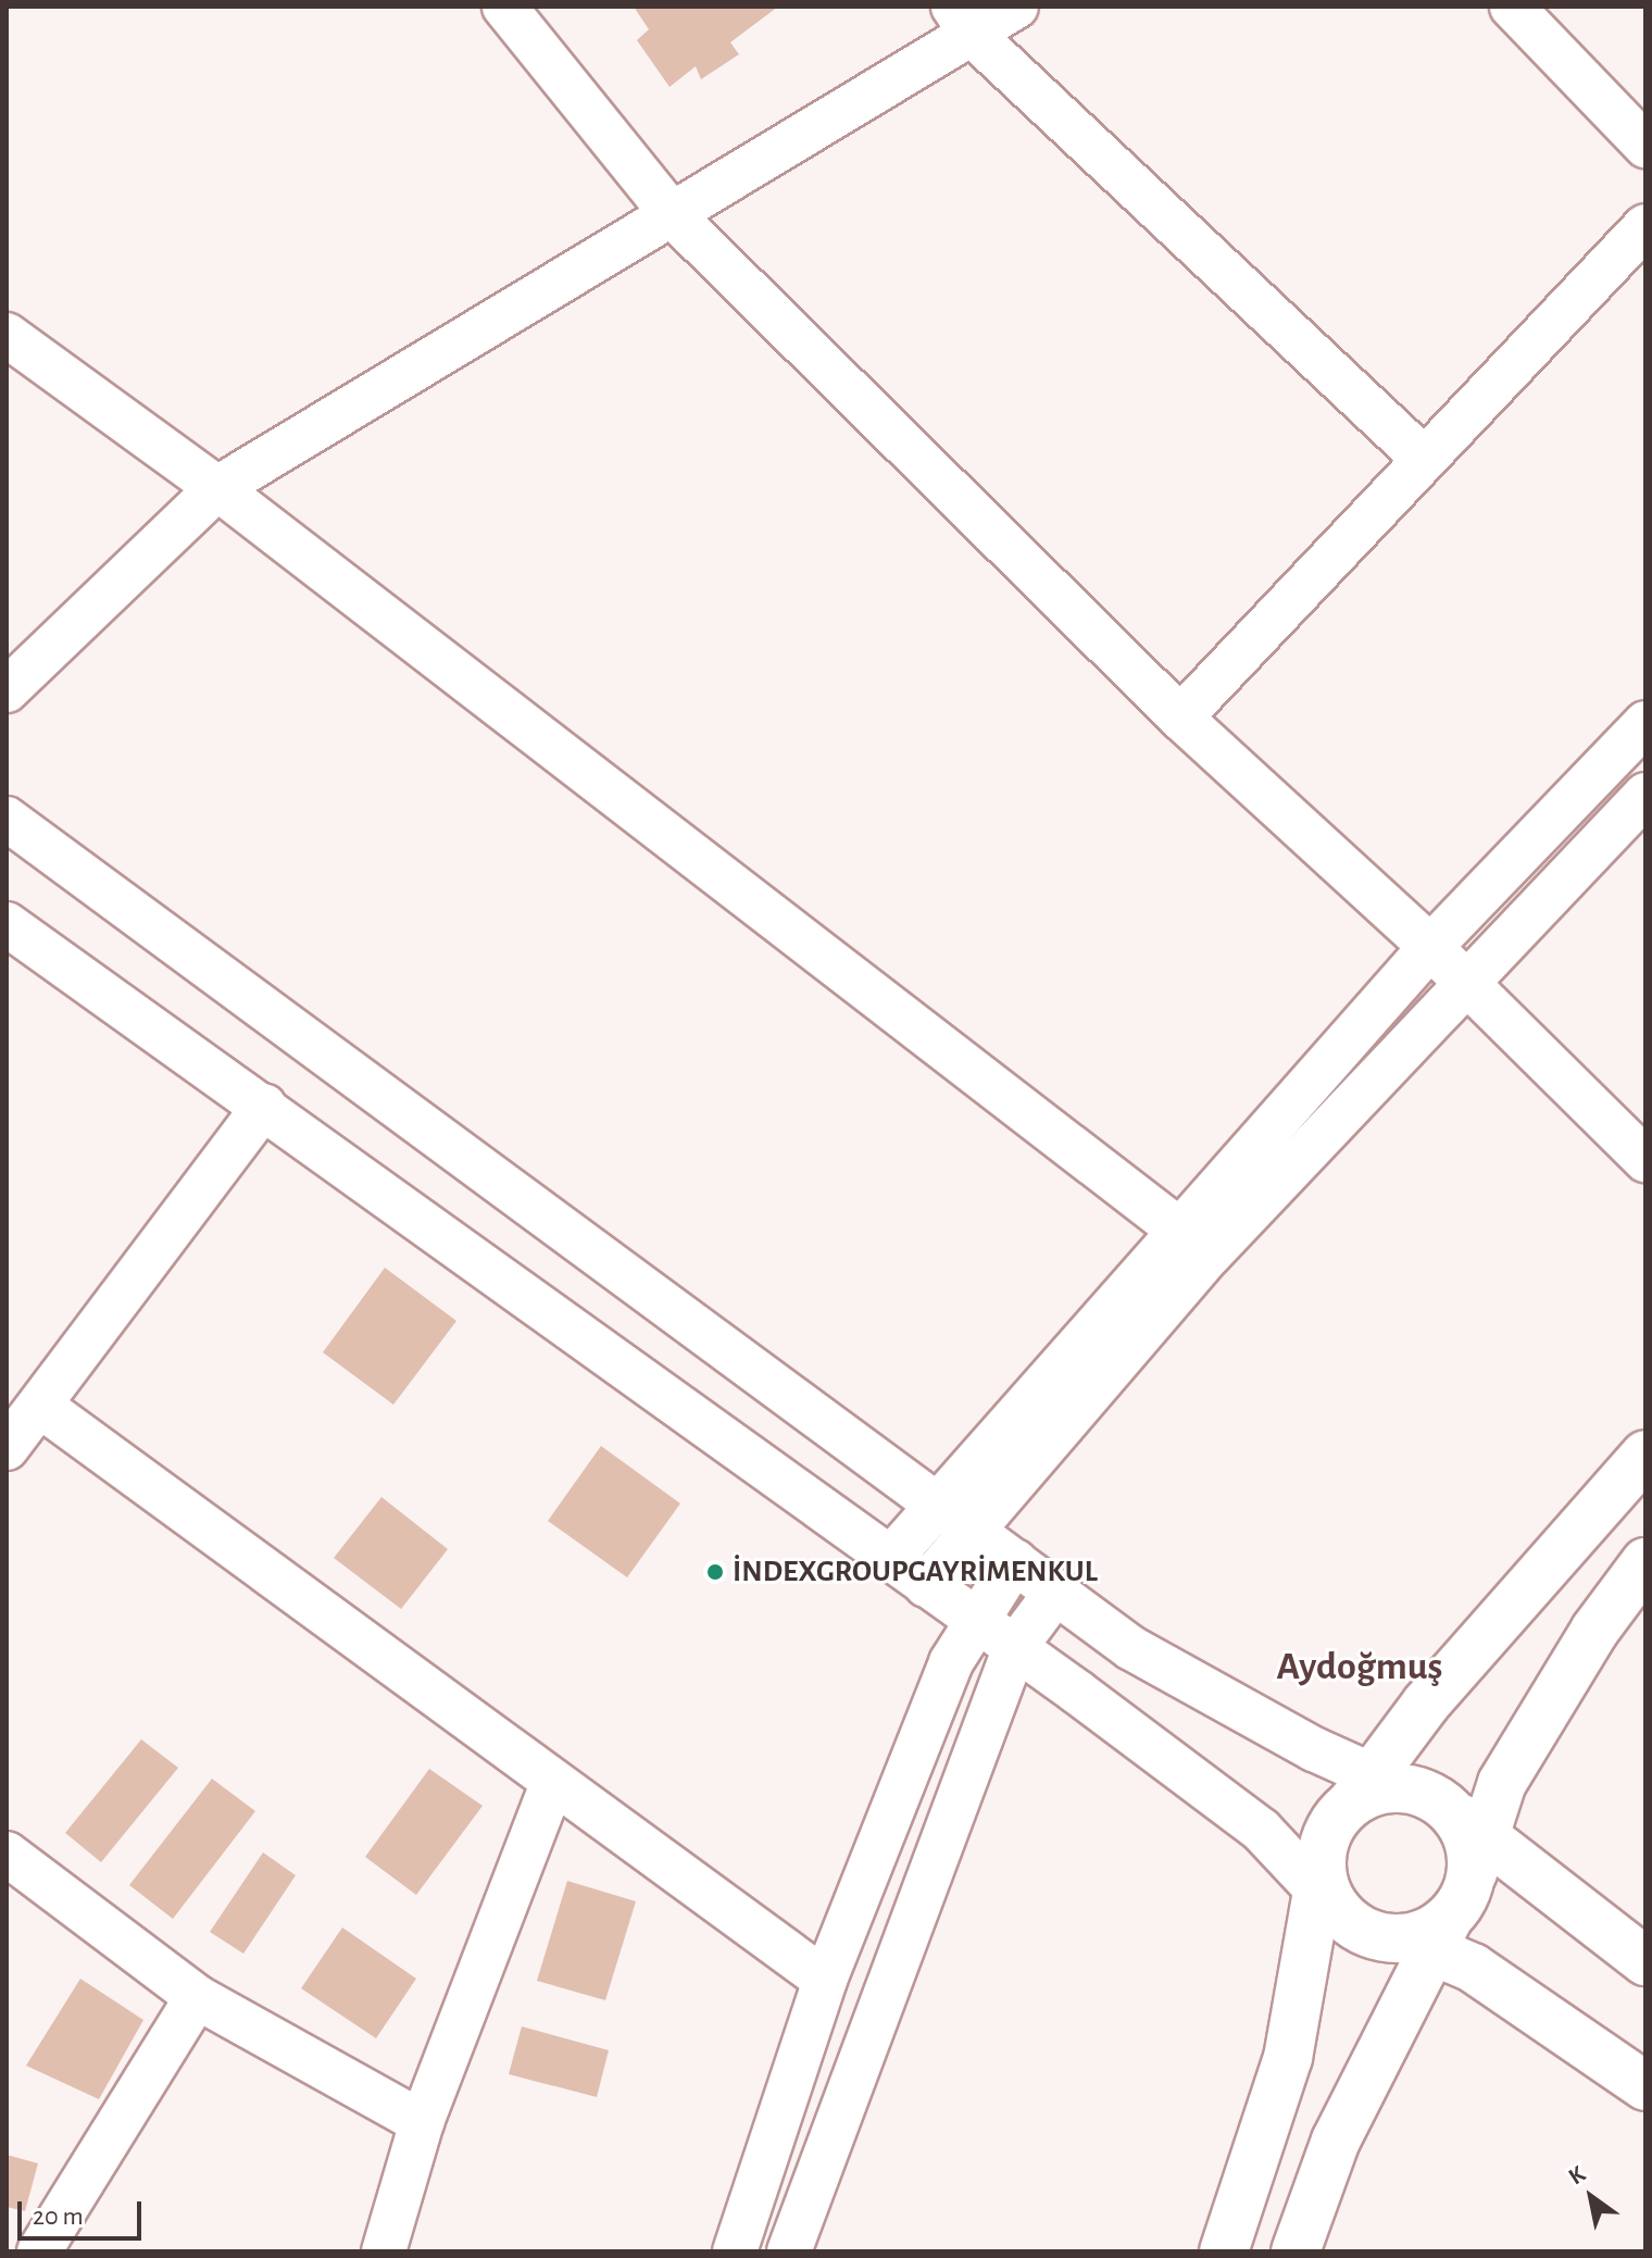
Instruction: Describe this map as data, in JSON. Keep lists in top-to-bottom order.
{
  "districts": ["Aydoğmuş"],
  "places": ["İNDEXGROUPGAYRİMENKUL"],
  "scale_bar": "20 m",
  "north": "top left"
}
